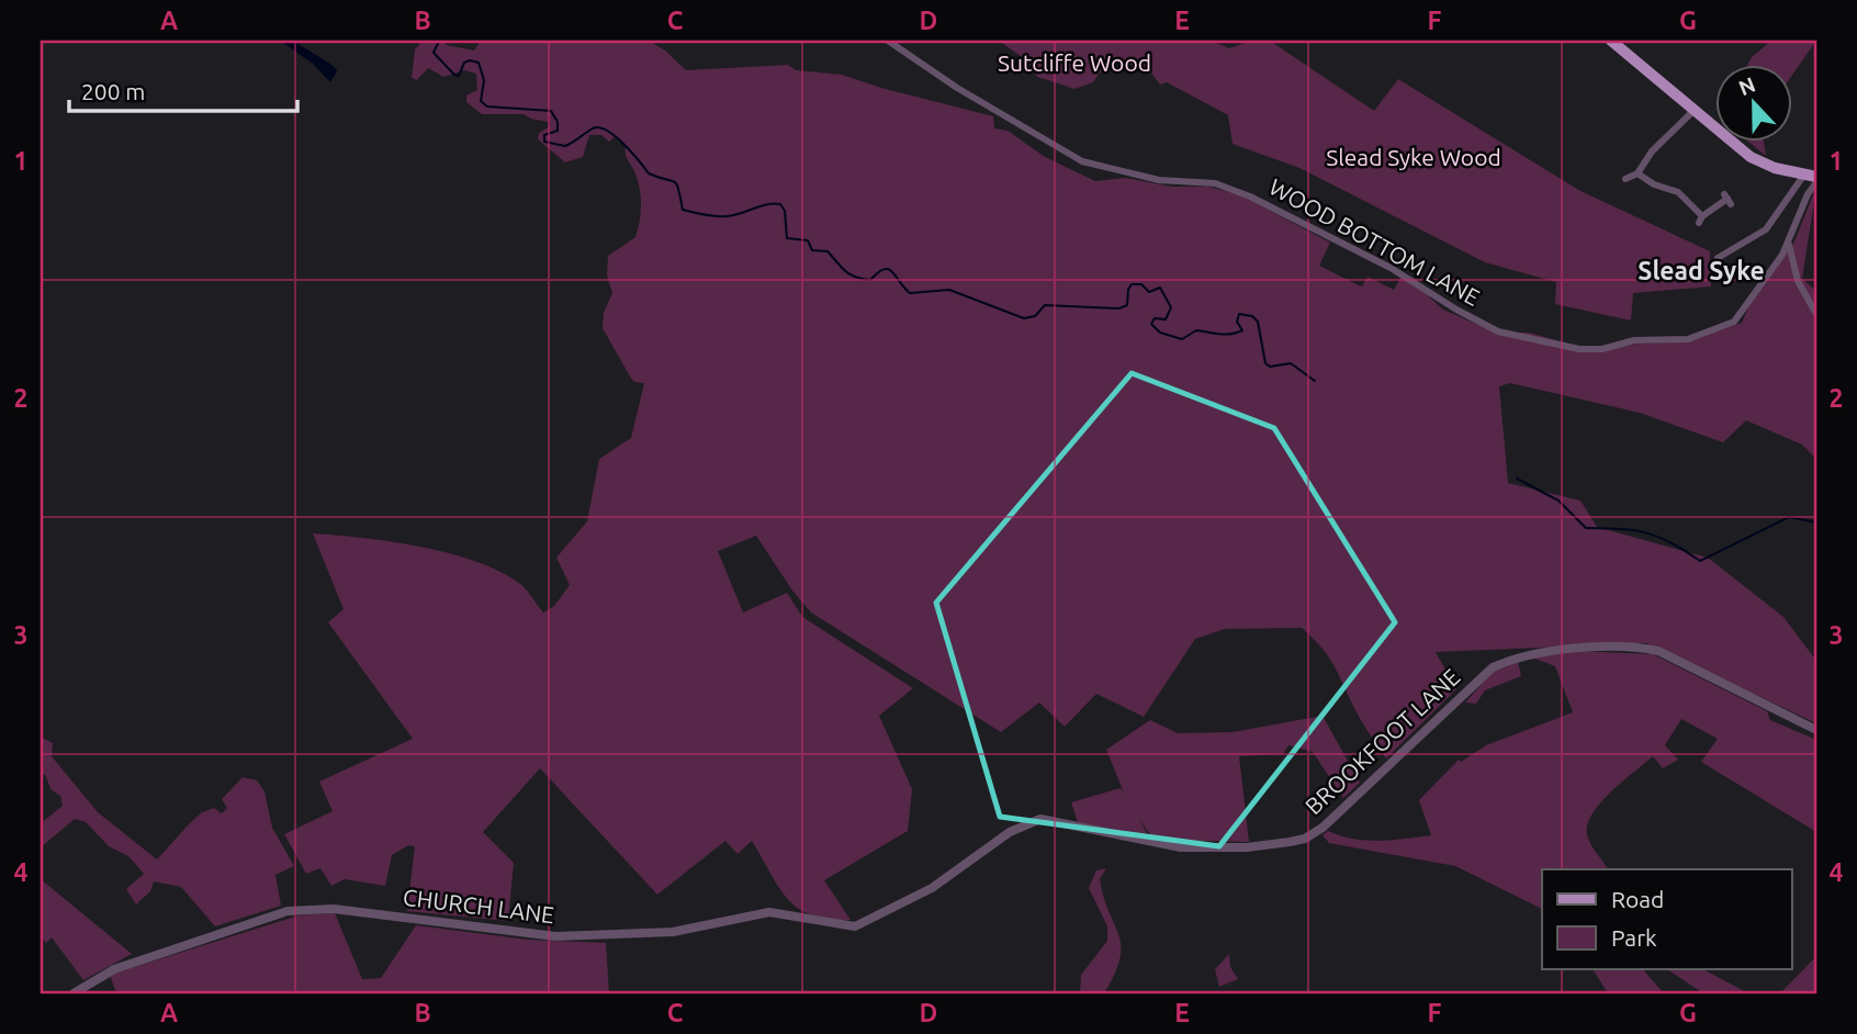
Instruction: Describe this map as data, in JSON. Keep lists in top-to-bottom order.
{
  "streets": {
    "street": ["WOOD BOTTOM LANE", "BROOKFOOT LANE", "CHURCH LANE"]
  },
  "crossings": [
    ["BROOKFOOT LANE", "CHURCH LANE"]
  ],
  "districts": ["Slead Syke"],
  "parks": ["Sutcliffe Wood", "Slead Syke Wood"],
  "legend": ["Road", "Park"],
  "scale_bar": "200 m",
  "north": "top",
  "grid": {
    "columns": [
      "A",
      "B",
      "C",
      "D",
      "E",
      "F",
      "G"
    ],
    "rows": [
      "1",
      "2",
      "3",
      "4"
    ]
  }
}
